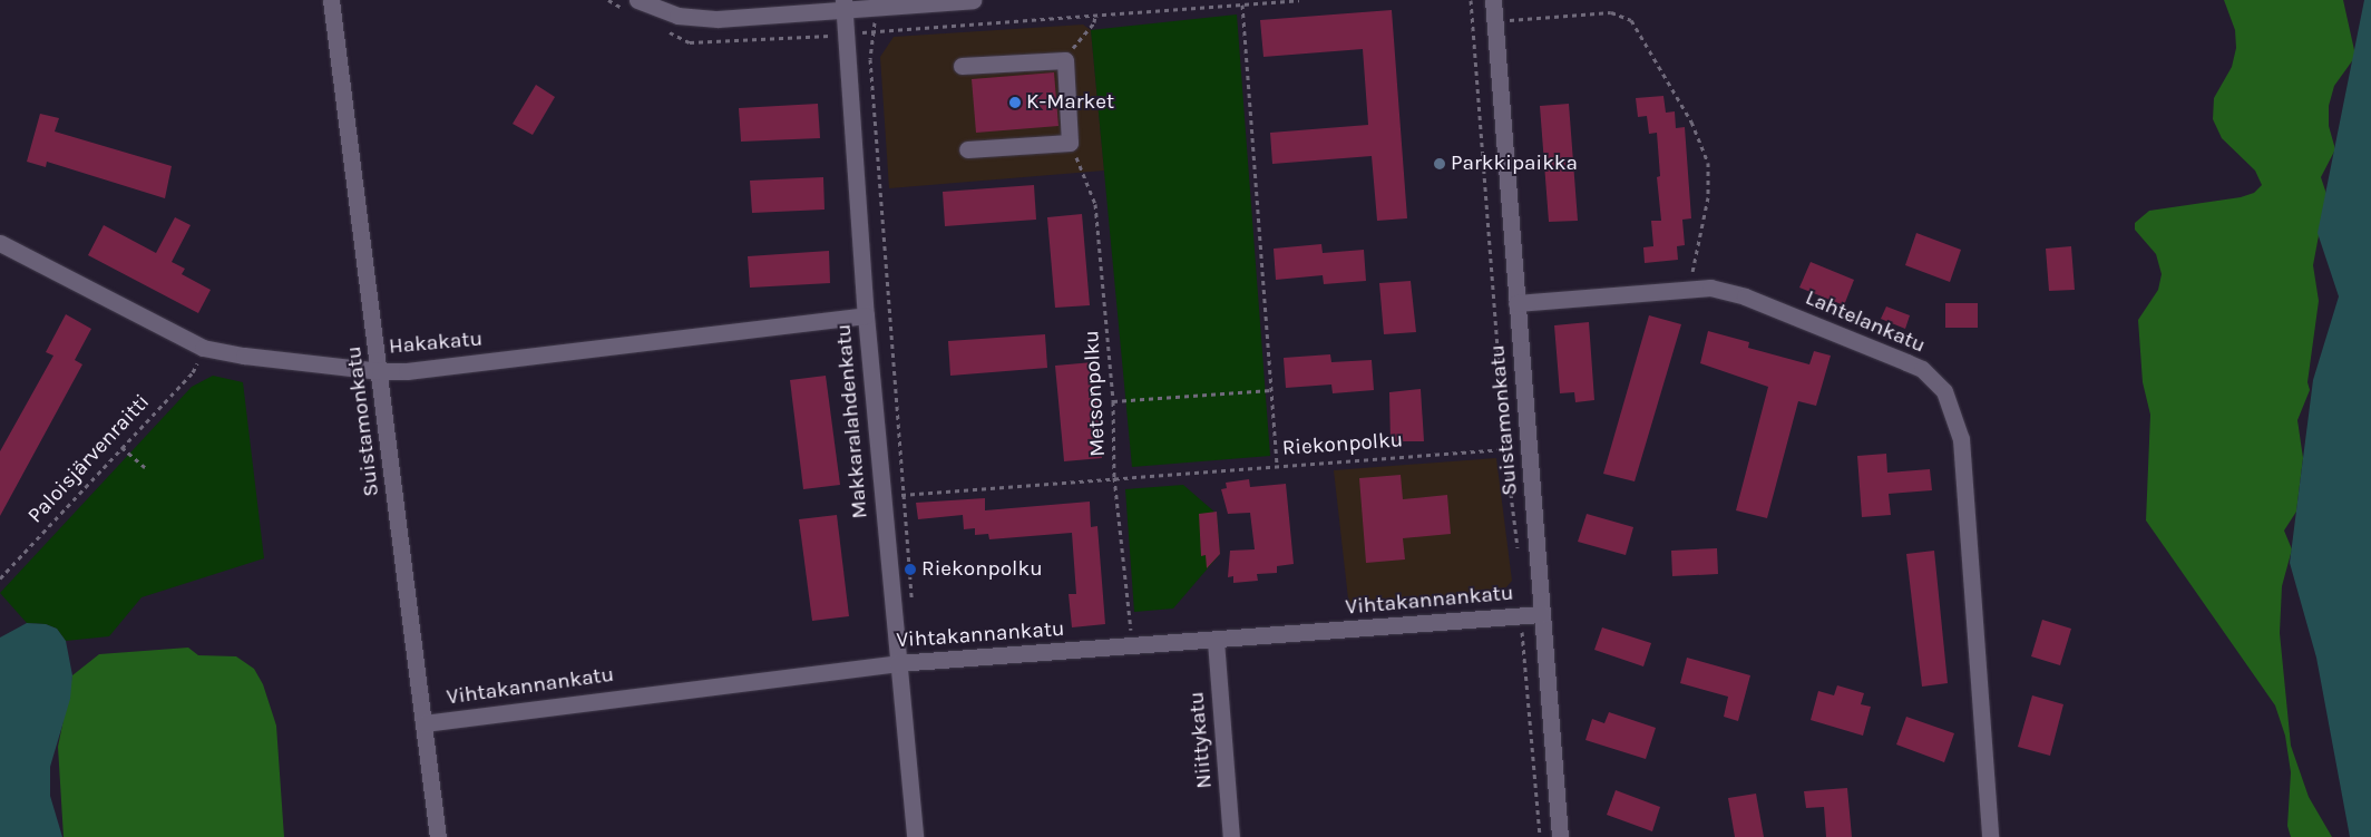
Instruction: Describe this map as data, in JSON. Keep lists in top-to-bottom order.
{
  "streets": {
    "street": [
      "Lahtelankatu",
      "Hakakatu",
      "Suistamonkatu",
      "Makkaralahdenkatu",
      "Vihtakannankatu",
      "Niittykatu"
    ],
    "path": ["Metsonpolku", "Riekonpolku", "Paloisjärvenraitti"]
  },
  "crossings": [
    ["Lahtelankatu", "Suistamonkatu"],
    ["Hakakatu", "Suistamonkatu"],
    ["Hakakatu", "Makkaralahdenkatu"],
    ["Metsonpolku", "Riekonpolku"],
    ["Metsonpolku", "Vihtakannankatu"],
    ["Suistamonkatu", "Vihtakannankatu"],
    ["Makkaralahdenkatu", "Riekonpolku"],
    ["Makkaralahdenkatu", "Vihtakannankatu"],
    ["Vihtakannankatu", "Niittykatu"]
  ],
  "places": ["K-Market", "Parkkipaikka", "Riekonpolku"]
}
